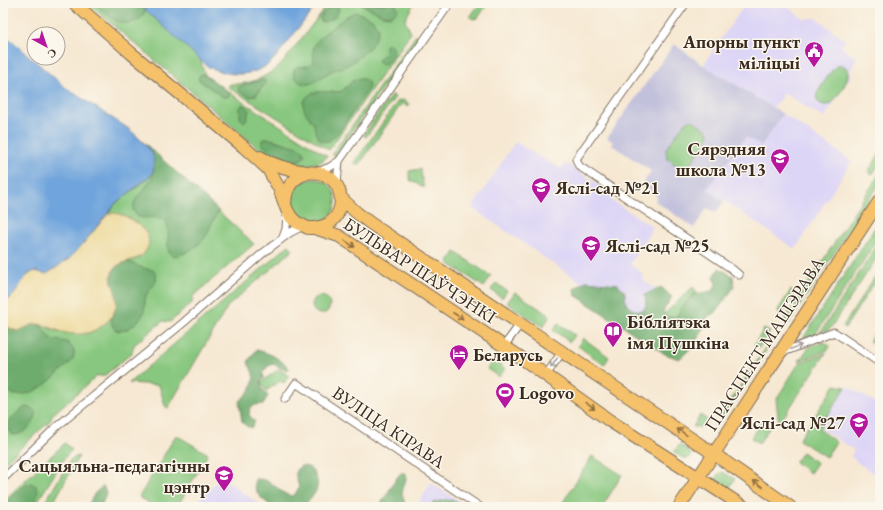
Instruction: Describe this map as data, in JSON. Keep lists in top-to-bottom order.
{
  "streets": {
    "main road": ["БУЛЬВАР ШАЎЧЭНКІ", "ПРАСПЕКТ МАШЭРАВА"],
    "street": ["ВУЛІЦА КІРАВА"]
  },
  "crossings": [
    ["БУЛЬВАР ШАЎЧЭНКІ", "ПРАСПЕКТ МАШЭРАВА"]
  ],
  "places": {
    "public building": ["Апорны пункт міліцыі"],
    "school or university": [
      "Сярэдняя школа №13",
      "Яслі-сад №21",
      "Яслі-сад №25",
      "Яслі-сад №27",
      "Сацыяльна-педагагічны цэнтр"
    ],
    "library": ["Бібліятэка імя Пушкіна"],
    "hotel": ["Беларусь"],
    "sports": ["Logovo"]
  },
  "north": "bottom right"
}
